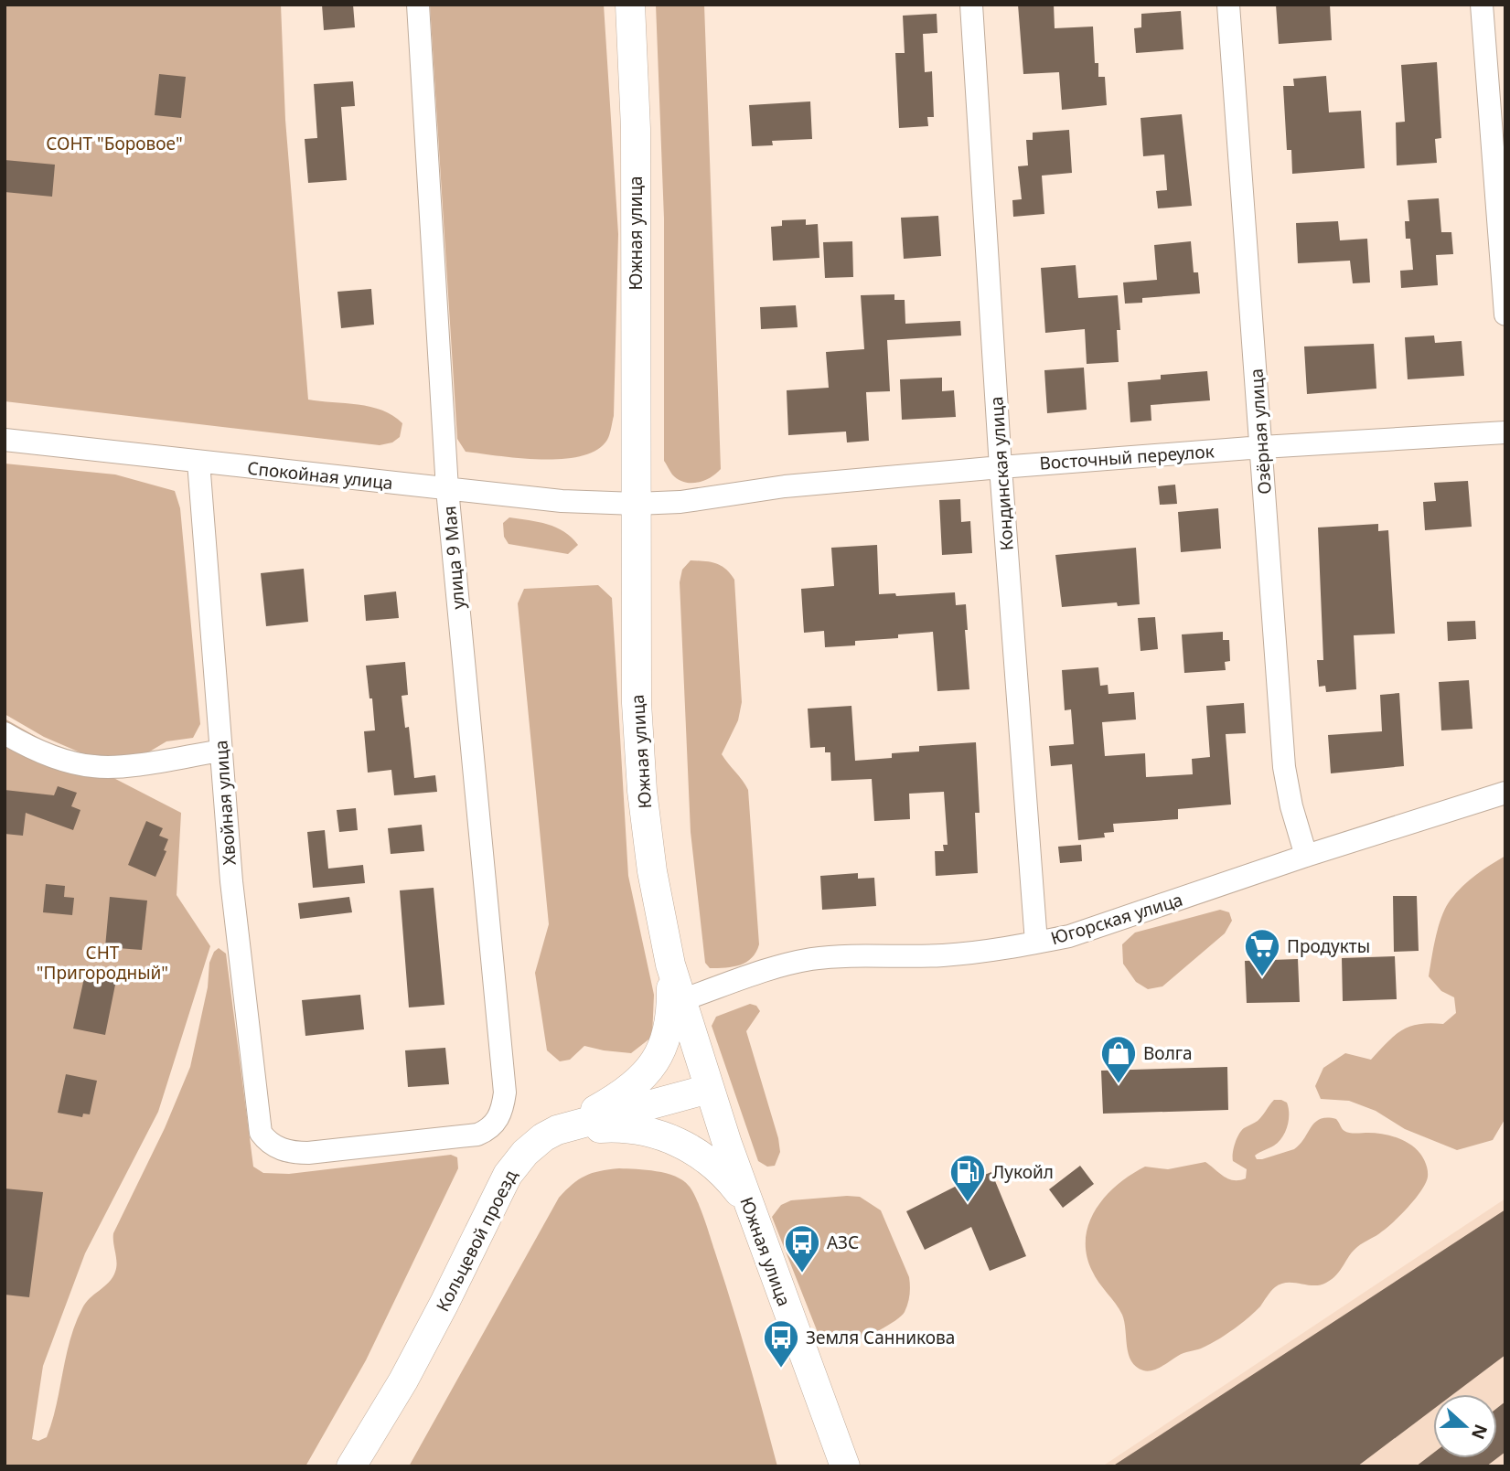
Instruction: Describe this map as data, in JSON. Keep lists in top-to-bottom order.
{
  "streets": {
    "main road": ["Южная улица", "Кольцевой проезд"],
    "street": [
      "Озёрная улица",
      "Восточный переулок",
      "Кондинская улица",
      "Спокойная улица",
      "улица 9 Мая",
      "Хвойная улица",
      "Югорская улица"
    ]
  },
  "crossings": [
    ["Южная улица", "Восточный переулок"],
    ["Южная улица", "Спокойная улица"],
    ["Южная улица", "Югорская улица"],
    ["Южная улица", "Кольцевой проезд"],
    ["Озёрная улица", "Восточный переулок"],
    ["Озёрная улица", "Югорская улица"],
    ["Восточный переулок", "Кондинская улица"],
    ["Восточный переулок", "Спокойная улица"],
    ["Кондинская улица", "Югорская улица"],
    ["Спокойная улица", "улица 9 Мая"],
    ["Спокойная улица", "Хвойная улица"],
    ["улица 9 Мая", "Хвойная улица"]
  ],
  "parks": ["СОНТ \"Боровое\"", "СНТ \"Пригородный\""],
  "places": {
    "supermarket": ["Продукты"],
    "shop": ["Волга"],
    "fuel station": ["Лукойл"],
    "bus stop": ["АЗС", "Земля Санникова"]
  },
  "north": "right"
}
